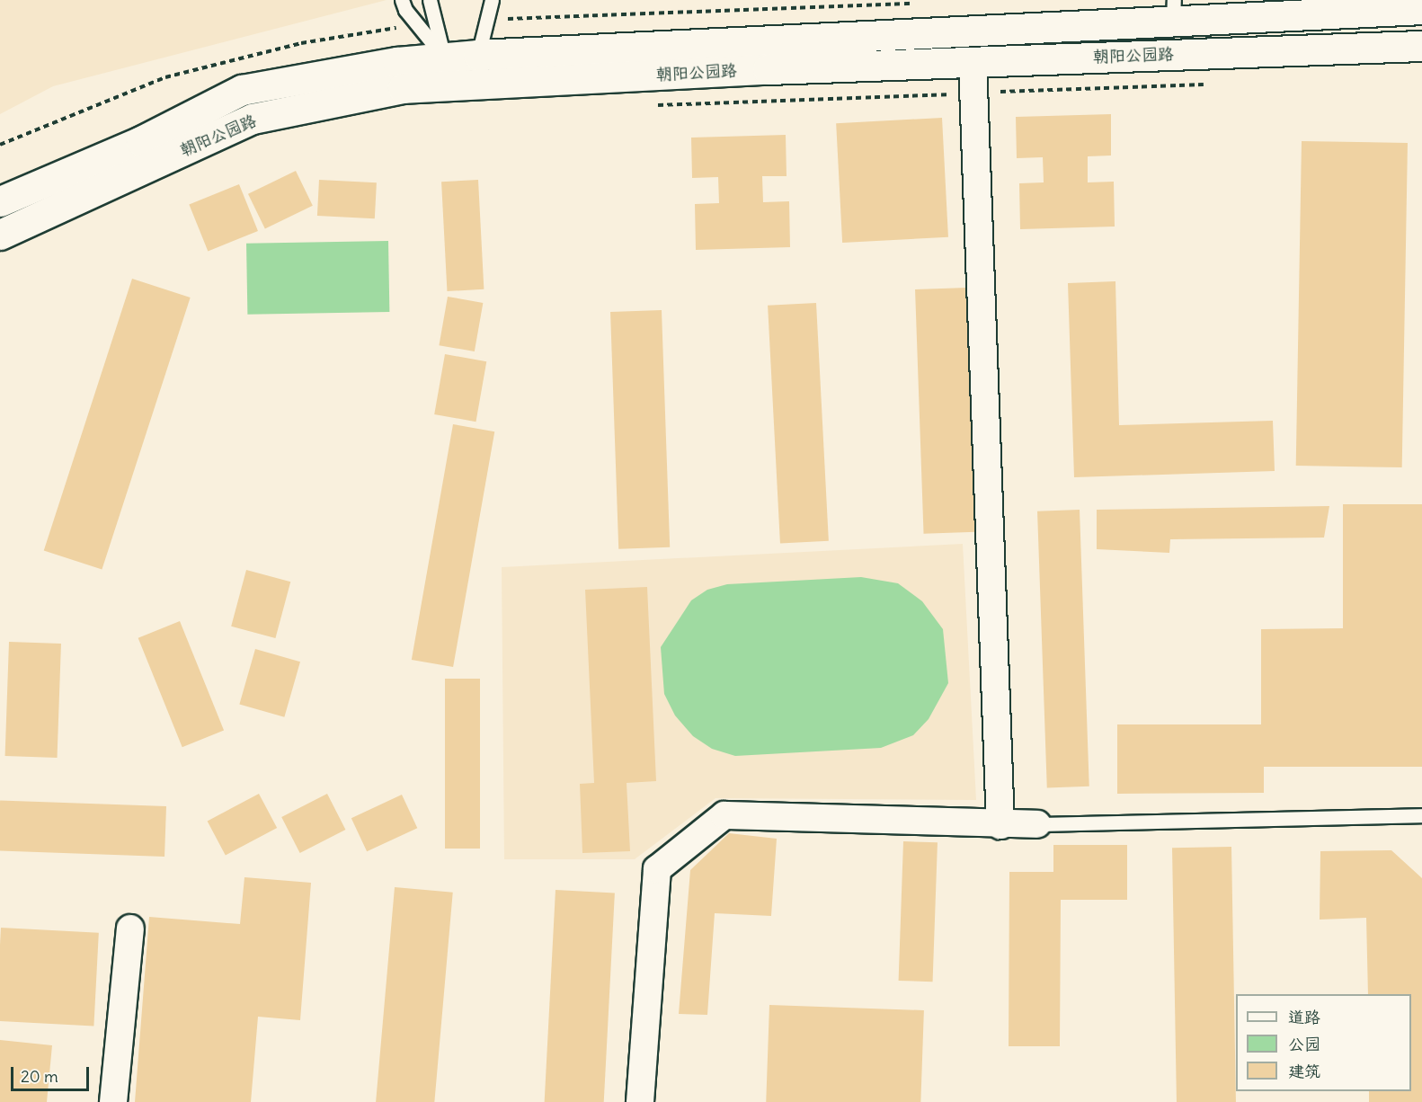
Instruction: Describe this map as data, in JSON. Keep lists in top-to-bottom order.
{
  "streets": {
    "main road": ["朝阳公园路"]
  },
  "legend": ["道路", "公园", "建筑"],
  "scale_bar": "20 m"
}
